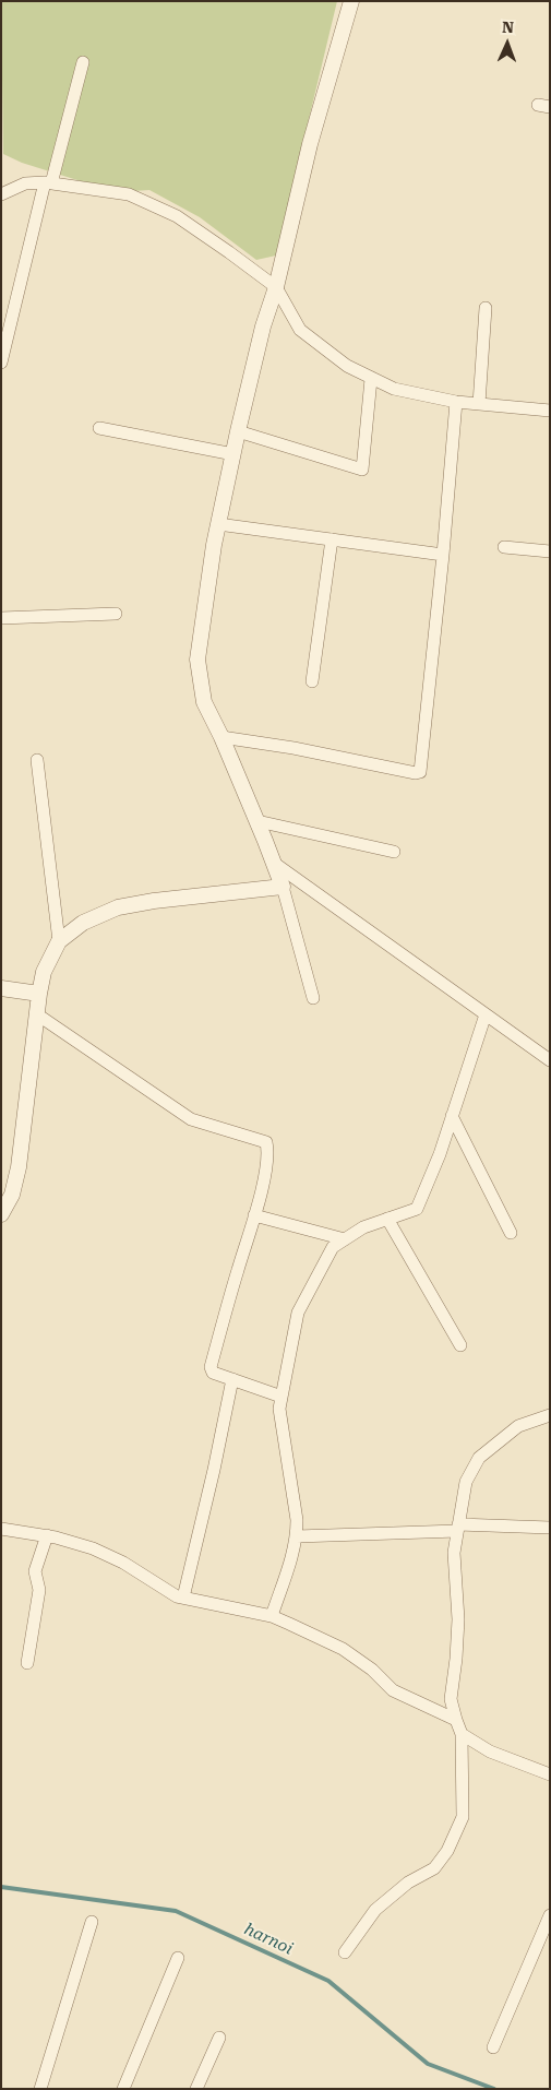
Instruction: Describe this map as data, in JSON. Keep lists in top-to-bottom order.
{
  "water": ["harnoi"],
  "north": "top"
}
